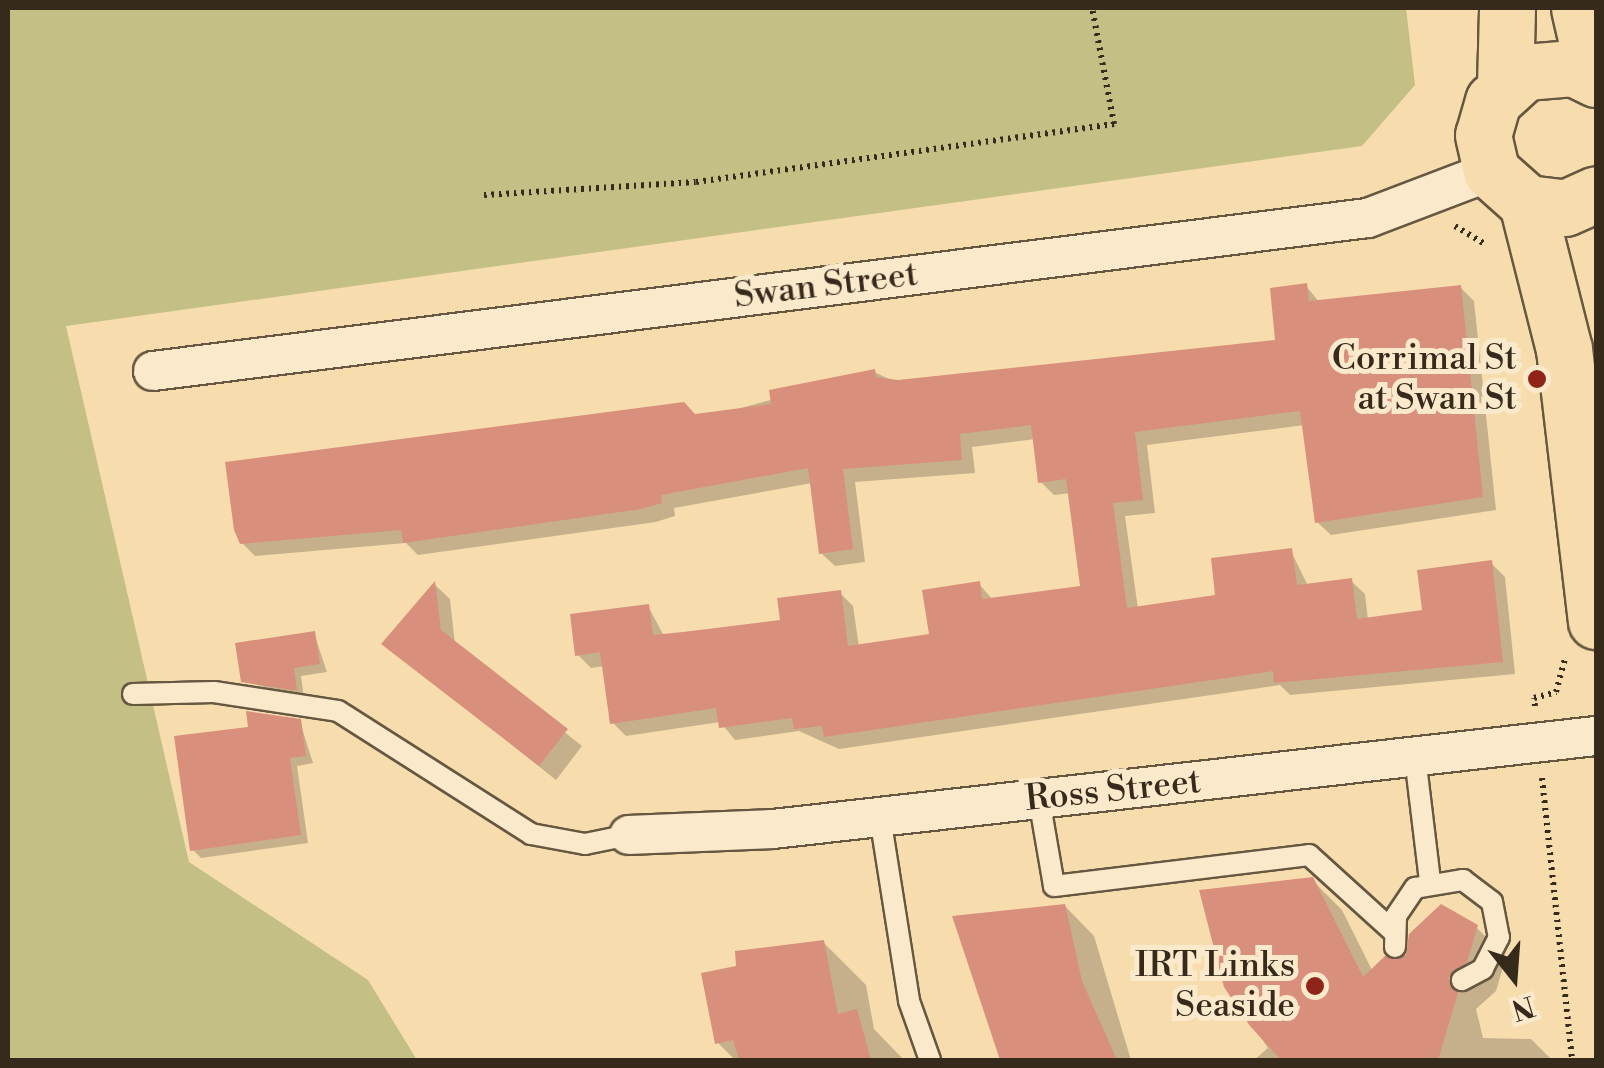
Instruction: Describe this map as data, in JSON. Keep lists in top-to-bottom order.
{
  "streets": {
    "street": ["Swan Street", "Ross Street"]
  },
  "places": ["Corrimal St at Swan St", "IRT Links Seaside"],
  "north": "bottom"
}
